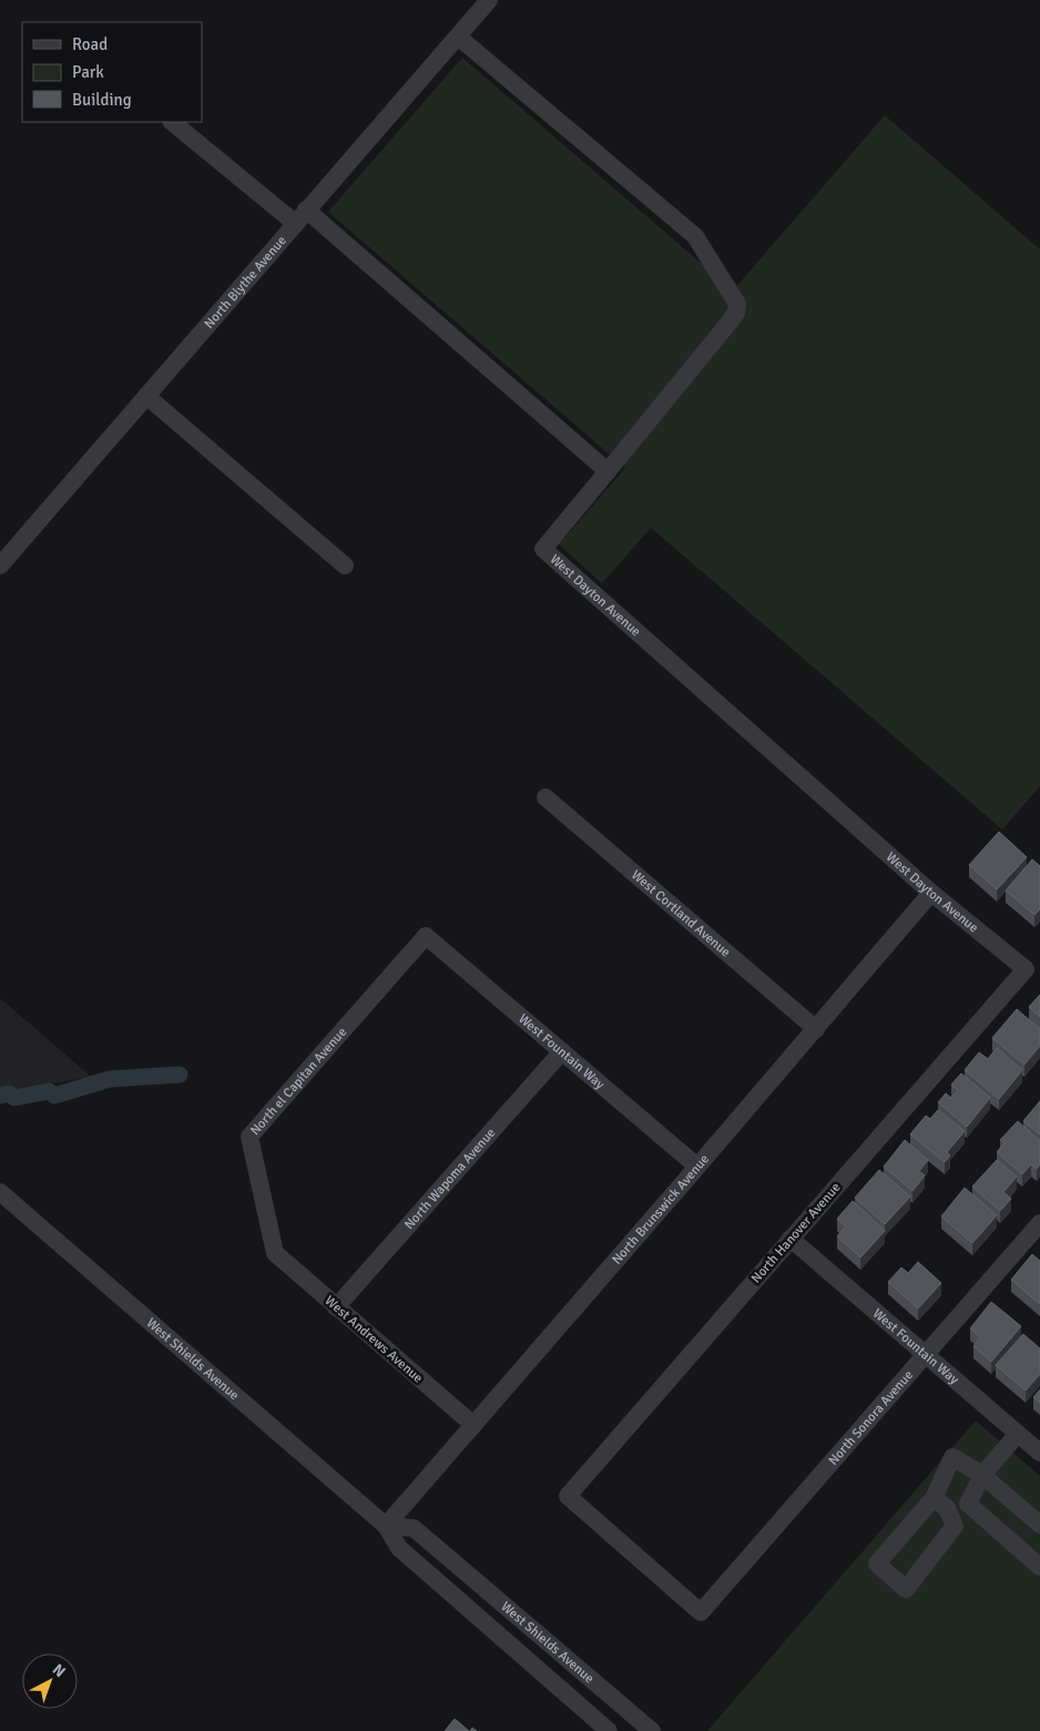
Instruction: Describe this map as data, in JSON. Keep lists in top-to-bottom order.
{
  "streets": {
    "street": [
      "North Blythe Avenue",
      "West Dayton Avenue",
      "West Cortland Avenue",
      "West Fountain Way",
      "North el Capitan Avenue",
      "North Wapoma Avenue",
      "North Brunswick Avenue",
      "North Hanover Avenue",
      "West Andrews Avenue",
      "West Shields Avenue",
      "North Sonora Avenue"
    ]
  },
  "crossings": [
    ["West Dayton Avenue", "North Brunswick Avenue"],
    ["West Dayton Avenue", "North Hanover Avenue"],
    ["West Cortland Avenue", "North Brunswick Avenue"],
    ["West Fountain Way", "North el Capitan Avenue"],
    ["West Fountain Way", "North Wapoma Avenue"],
    ["West Fountain Way", "North Brunswick Avenue"],
    ["West Fountain Way", "North Hanover Avenue"],
    ["West Fountain Way", "North Sonora Avenue"],
    ["North el Capitan Avenue", "West Andrews Avenue"],
    ["North Wapoma Avenue", "West Andrews Avenue"],
    ["North Brunswick Avenue", "West Andrews Avenue"],
    ["North Brunswick Avenue", "West Shields Avenue"],
    ["North Hanover Avenue", "North Sonora Avenue"]
  ],
  "legend": ["Road", "Park", "Building"],
  "north": "top right"
}
